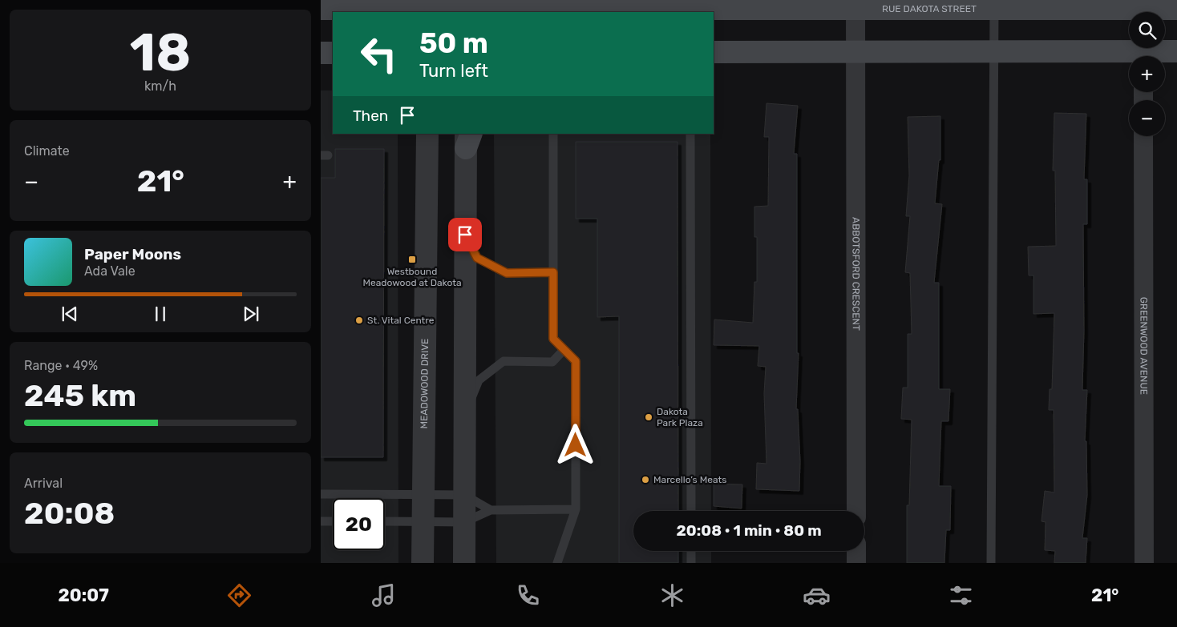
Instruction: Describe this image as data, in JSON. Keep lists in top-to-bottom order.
{
  "streets": {
    "main road": ["RUE DAKOTA STREET"],
    "street": ["ABBOTSFORD CRESCENT", "GREENWOOD AVENUE", "MEADOWOOD DRIVE"]
  },
  "crossings": [
    ["RUE DAKOTA STREET", "ABBOTSFORD CRESCENT"]
  ],
  "places": {
    "transit": ["Westbound Meadowood at Dakota"],
    "other": ["St. Vital Centre", "Dakota Park Plaza", "Marcello’s Meats"]
  },
  "page": {
    "tile": [
      ["18", "km/h"],
      "Climate",
      ["Range · 49%", "245 km"],
      ["Arrival", "20:08"]
    ],
    "map_buttons": ["+", "−"],
    "turn": ["50 m", "Turn left"],
    "then": "Then",
    "heat": ["−", "21°", "+"],
    "song": ["Paper Moons", "Ada Vale"],
    "limit": "20",
    "trip": "20:08 · 1 min · 80 m",
    "tabs": ["20:07", "21°"]
  }
}
